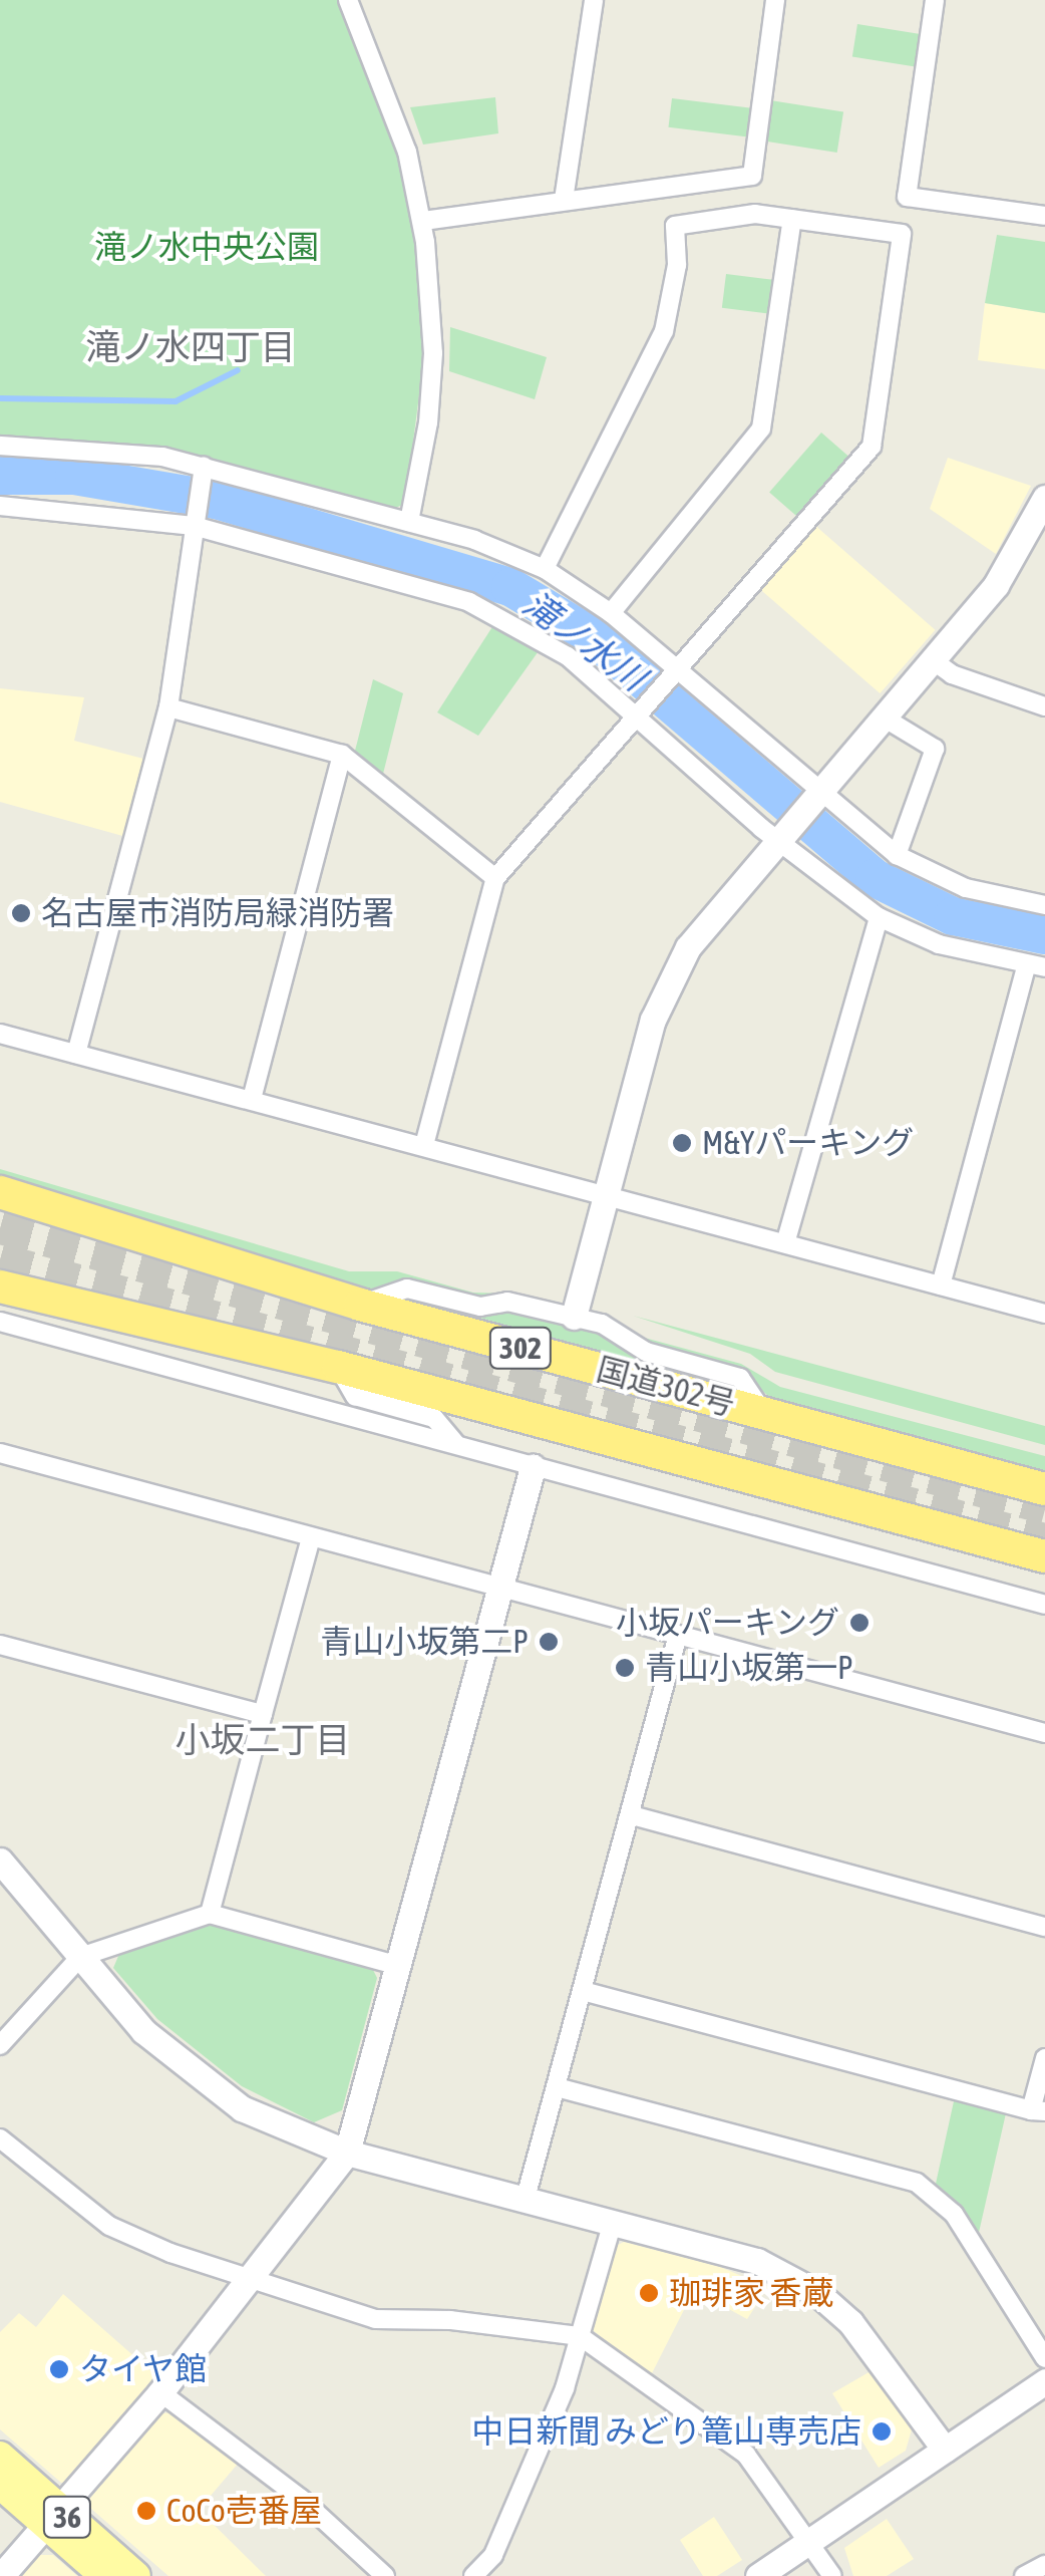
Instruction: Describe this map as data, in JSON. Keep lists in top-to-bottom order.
{
  "streets": {
    "highway": ["302", "国道302号"],
    "main road": ["36"]
  },
  "districts": ["滝ノ水四丁目", "小坂二丁目"],
  "water": ["滝ノ水川"],
  "parks": ["滝ノ水中央公園"],
  "places": [
    "名古屋市消防局緑消防署",
    "M&Yパーキング",
    "小坂パーキング",
    "青山小坂第二P",
    "青山小坂第一P",
    "珈琲家 香蔵",
    "タイヤ館",
    "中日新聞 みどり篭山専売店",
    "CoCo壱番屋"
  ]
}
